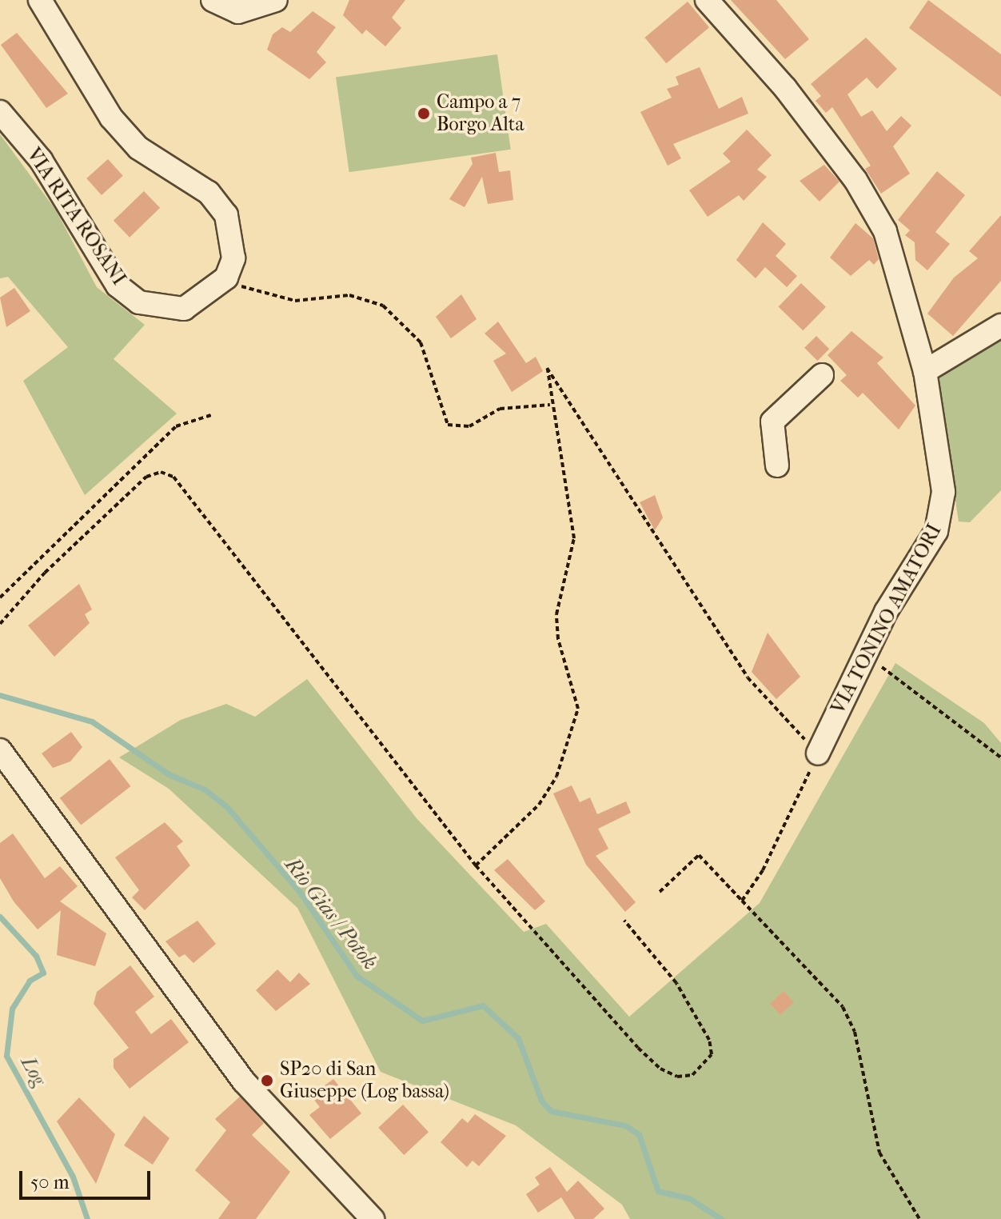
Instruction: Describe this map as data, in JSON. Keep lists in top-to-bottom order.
{
  "streets": {
    "street": ["VIA RITA ROSANI", "VIA TONINO AMATORI"]
  },
  "water": ["Rio Gias / Potok", "Log"],
  "places": ["Campo a 7 Borgo Alta", "SP20 di San Giuseppe (Log bassa)"],
  "scale_bar": "50 m"
}
